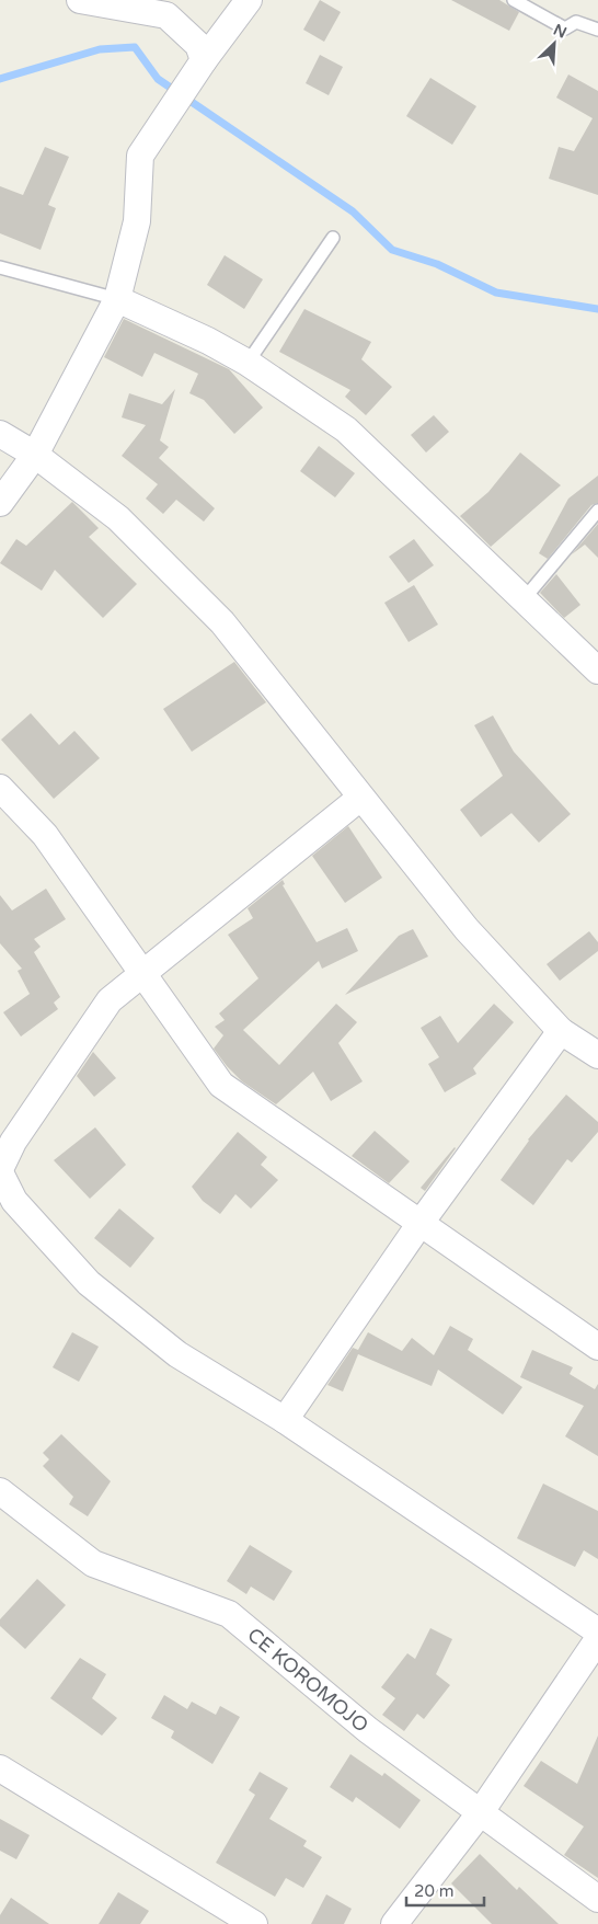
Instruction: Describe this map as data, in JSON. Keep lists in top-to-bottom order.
{
  "streets": {
    "street": ["CE KOROMOJO"]
  },
  "scale_bar": "20 m",
  "north": "top right"
}
